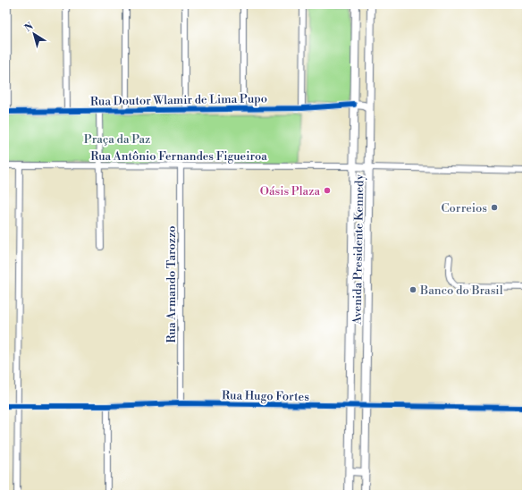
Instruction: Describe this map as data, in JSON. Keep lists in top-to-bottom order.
{
  "streets": {
    "main road": ["Avenida Presidente Kennedy"],
    "street": [
      "Rua Doutor Wlamir de Lima Pupo",
      "Rua Antônio Fernandes Figueiroa",
      "Rua Armando Tarozzo",
      "Rua Hugo Fortes"
    ]
  },
  "crossings": [
    ["Rua Doutor Wlamir de Lima Pupo", "Avenida Presidente Kennedy"],
    ["Rua Antônio Fernandes Figueiroa", "Avenida Presidente Kennedy"],
    ["Rua Antônio Fernandes Figueiroa", "Rua Armando Tarozzo"],
    ["Avenida Presidente Kennedy", "Rua Hugo Fortes"],
    ["Rua Armando Tarozzo", "Rua Hugo Fortes"]
  ],
  "parks": ["Praça da Paz"],
  "places": ["Oásis Plaza", "Correios", "Banco do Brasil"],
  "north": "top left"
}
